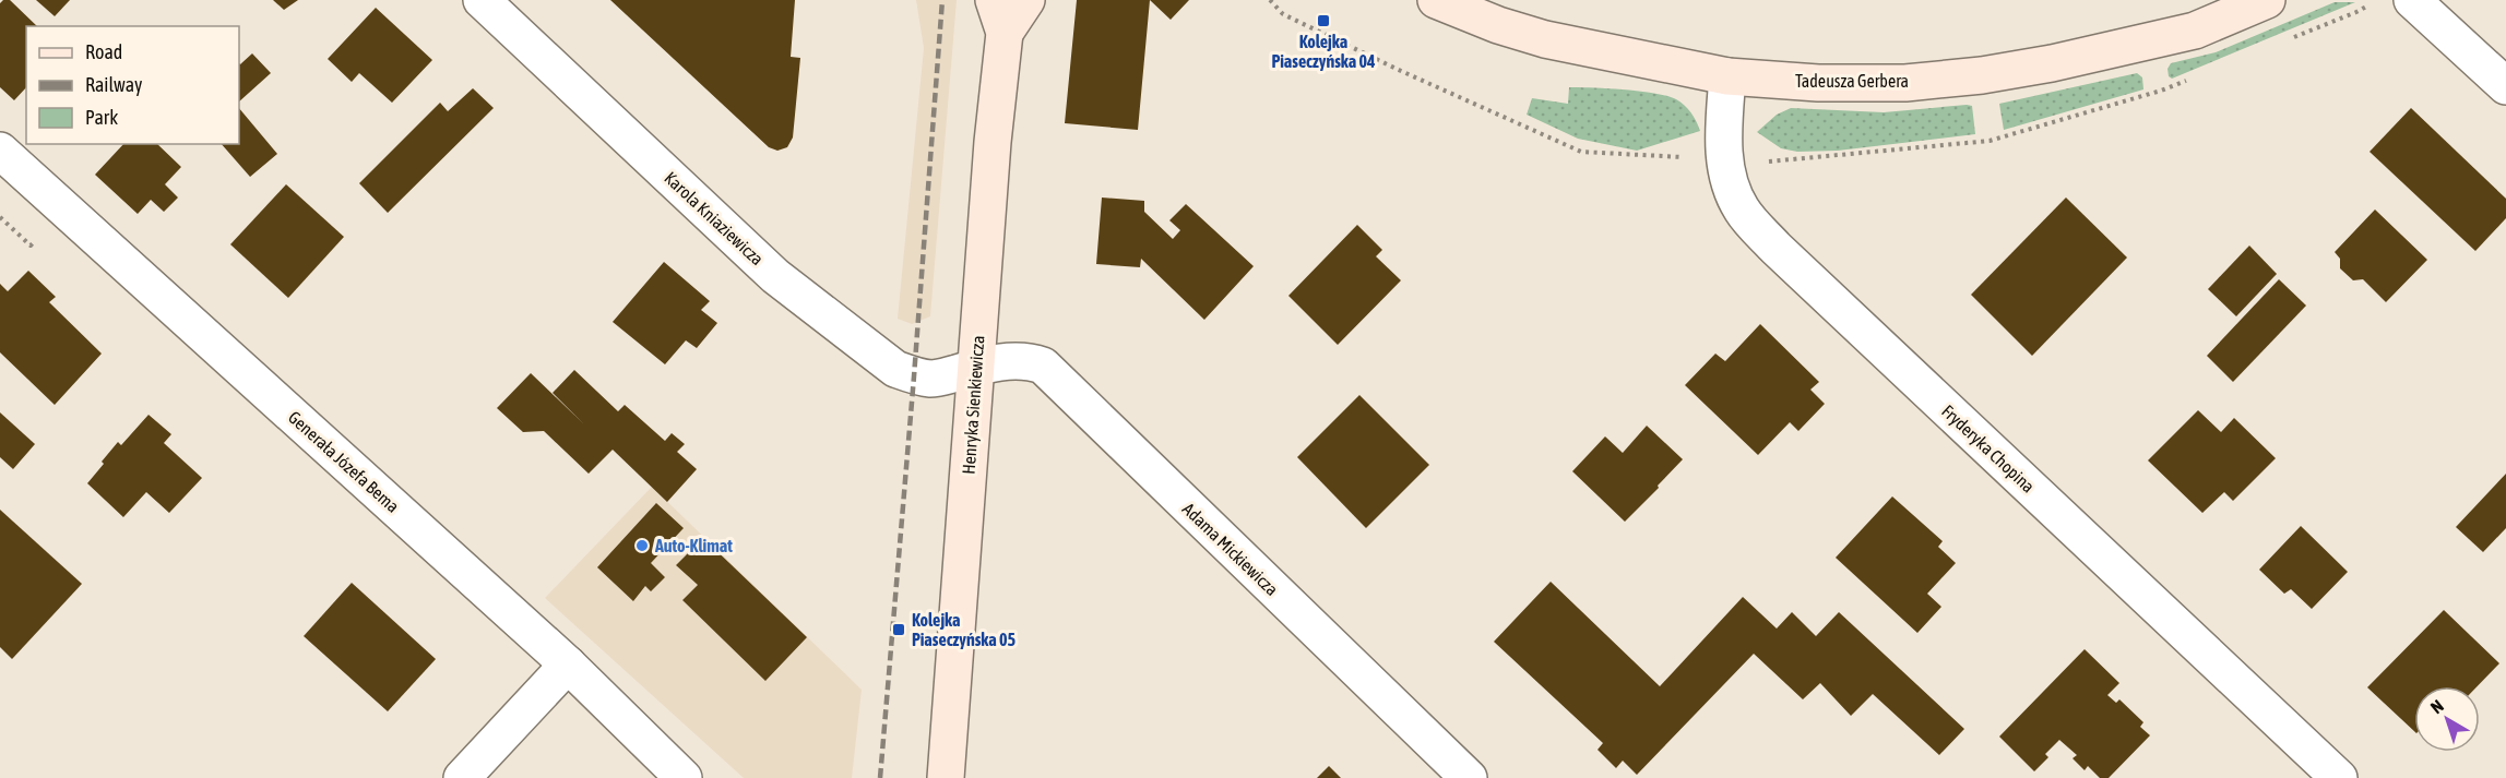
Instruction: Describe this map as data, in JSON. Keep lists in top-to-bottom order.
{
  "streets": {
    "street": [
      "Tadeusza Gerbera",
      "Karola Kniaziewicza",
      "Henryka Sienkiewicza",
      "Fryderyka Chopina",
      "Generała Józefa Bema",
      "Adama Mickiewicza"
    ]
  },
  "crossings": [
    ["Tadeusza Gerbera", "Fryderyka Chopina"],
    ["Karola Kniaziewicza", "Henryka Sienkiewicza"],
    ["Karola Kniaziewicza", "Adama Mickiewicza"],
    ["Henryka Sienkiewicza", "Adama Mickiewicza"]
  ],
  "places": {
    "transit": ["Kolejka Piaseczyńska 04", "Kolejka Piaseczyńska 05"],
    "other": ["Auto-Klimat"]
  },
  "legend": ["Road", "Railway", "Park"],
  "north": "top left"
}
